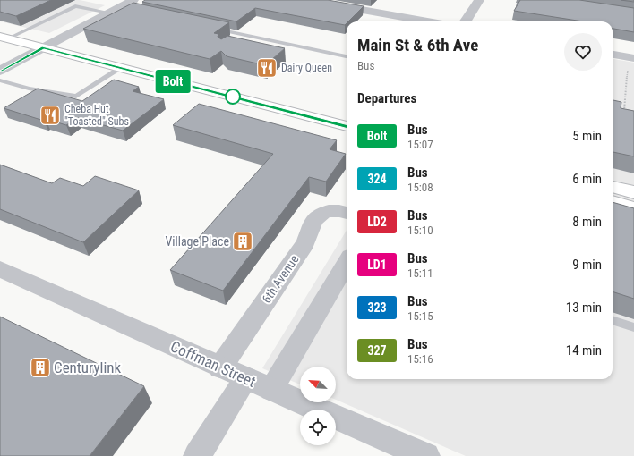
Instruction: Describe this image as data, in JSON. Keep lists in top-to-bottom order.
{
  "streets": {
    "street": ["6th Avenue", "Coffman Street"]
  },
  "crossings": [
    ["6th Avenue", "Coffman Street"]
  ],
  "places": {
    "restaurant": ["Dairy Queen", "Cheba Hut \"Toasted\" Subs"],
    "building": ["Village Place", "Centurylink"]
  },
  "lines": ["bus line Bolt"],
  "north": "top left",
  "page": {
    "on_map": "Bolt",
    "heading": [
      ["Main St & 6th Ave", "Bus"],
      "Departures"
    ],
    "list": [
      {
        "mark": "Bolt",
        "name": "Bus",
        "note": "15:07",
        "value": "5 min"
      },
      {
        "mark": "324",
        "name": "Bus",
        "note": "15:08",
        "value": "6 min"
      },
      {
        "mark": "LD2",
        "name": "Bus",
        "note": "15:10",
        "value": "8 min"
      },
      {
        "mark": "LD1",
        "name": "Bus",
        "note": "15:11",
        "value": "9 min"
      },
      {
        "mark": "323",
        "name": "Bus",
        "note": "15:15",
        "value": "13 min"
      },
      {
        "mark": "327",
        "name": "Bus",
        "note": "15:16",
        "value": "14 min"
      }
    ]
  }
}
